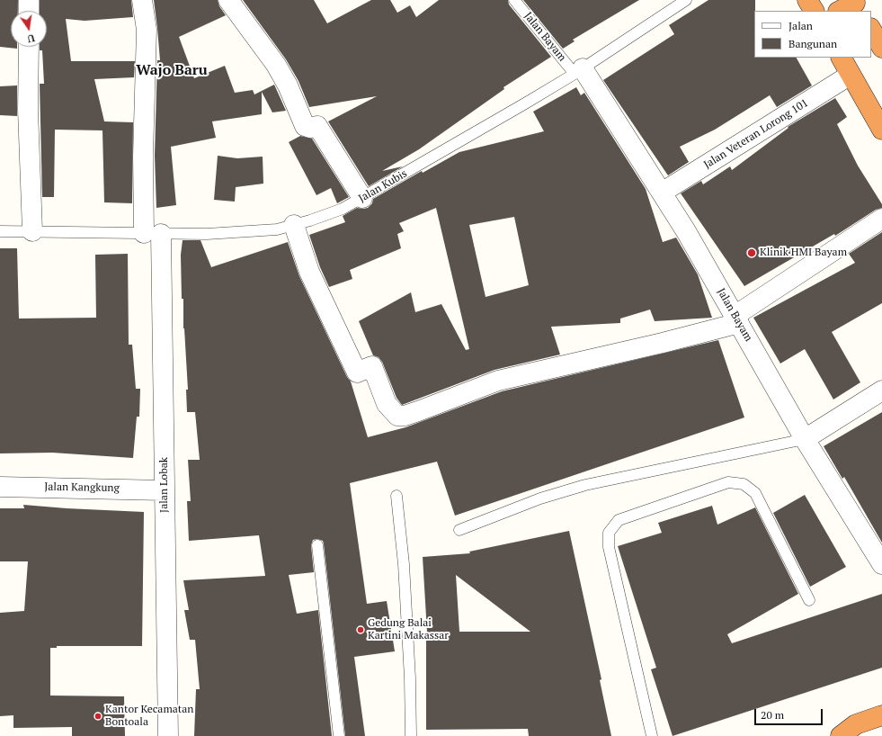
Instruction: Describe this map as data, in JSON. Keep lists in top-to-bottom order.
{
  "streets": {
    "street": [
      "Jalan Bayam",
      "Jalan Veteran Lorong 101",
      "Jalan Lobak",
      "Jalan Kangkung"
    ],
    "lane": ["Jalan Kubis"]
  },
  "crossings": [
    ["Jalan Bayam", "Jalan Veteran Lorong 101"],
    ["Jalan Bayam", "Jalan Kubis"],
    ["Jalan Kubis", "Jalan Lobak"],
    ["Jalan Lobak", "Jalan Kangkung"]
  ],
  "districts": ["Wajo Baru"],
  "places": ["Klinik HMI Bayam", "Gedung Balai Kartini Makassar", "Kantor Kecamatan Bontoala"],
  "legend": ["Jalan", "Bangunan"],
  "scale_bar": "20 m",
  "north": "bottom"
}
